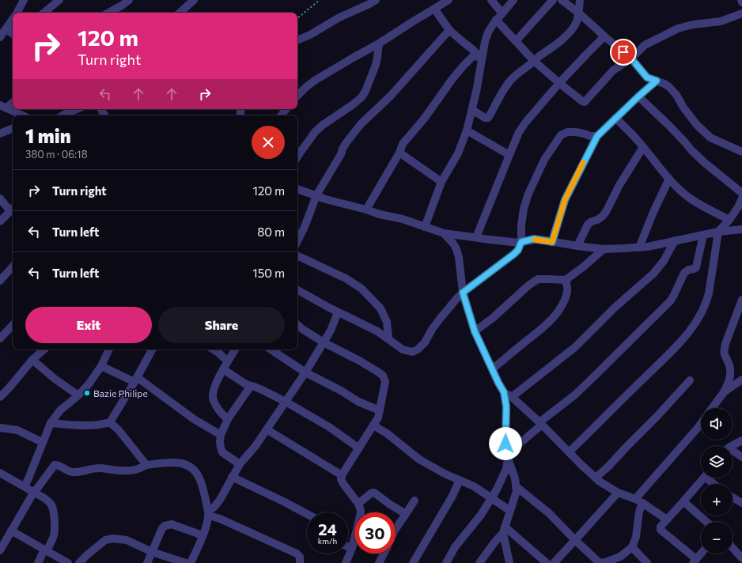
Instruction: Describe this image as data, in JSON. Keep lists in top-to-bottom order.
{
  "places": ["Bazie Philipe"],
  "page": {
    "turn": ["120 m", "Turn right"],
    "heading": ["1 min", "380 m · 06:18"],
    "list": [
      {
        "name": "Turn right",
        "value": "120 m"
      },
      {
        "name": "Turn left",
        "value": "80 m"
      },
      {
        "name": "Turn left",
        "value": "150 m"
      }
    ],
    "buttons": ["Exit", "Share"],
    "map_buttons": ["+", "−"],
    "speed": "24 km/h",
    "limit": "30"
  }
}
